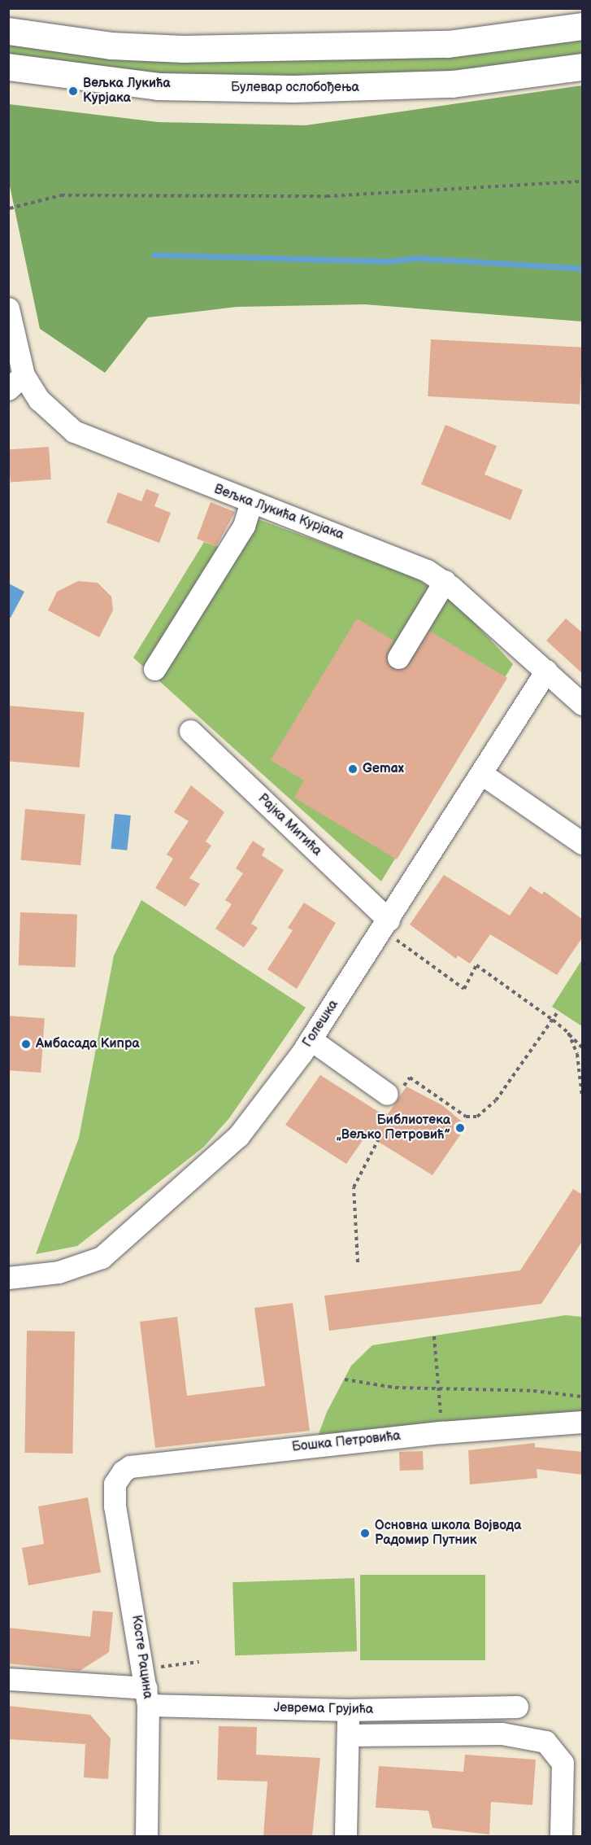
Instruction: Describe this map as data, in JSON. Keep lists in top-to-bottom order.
{
  "streets": {
    "main road": ["Булевар ослобођења"],
    "street": [
      "Вељка Лукића Курјака",
      "Рајка Митића",
      "Голешка",
      "Бошка Петровића",
      "Косте Рацина",
      "Јеврема Грујића"
    ]
  },
  "crossings": [
    ["Вељка Лукића Курјака", "Голешка"],
    ["Рајка Митића", "Голешка"],
    ["Бошка Петровића", "Косте Рацина"],
    ["Косте Рацина", "Јеврема Грујића"]
  ],
  "places": [
    "Вељка Лукића Курјака",
    "Gemax",
    "Амбасада Кипра",
    "Библиотека „Вељко Петровић”",
    "Основна школа Војвода Радомир Путник"
  ]
}
